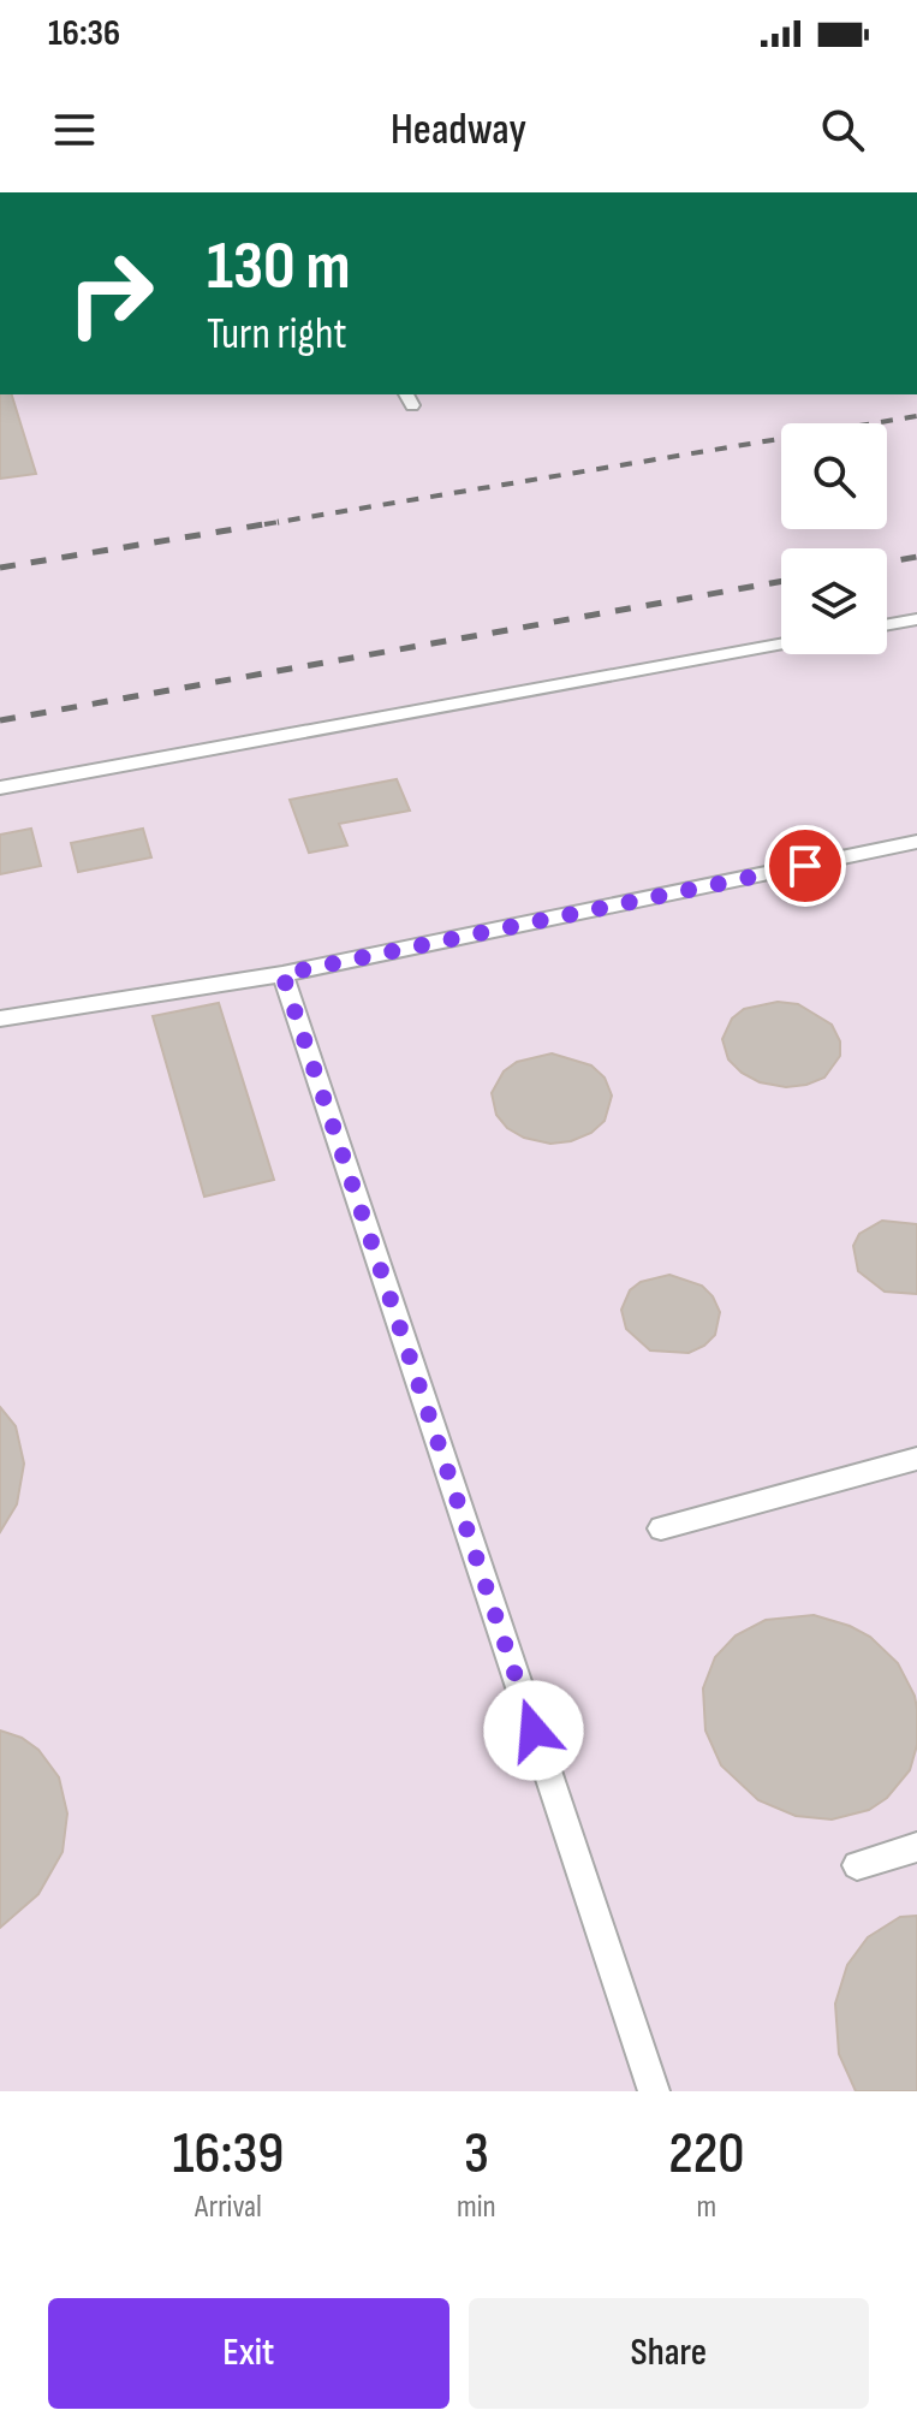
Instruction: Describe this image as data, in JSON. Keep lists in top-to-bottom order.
{
  "page": {
    "status": "16:36",
    "header": "Headway",
    "turn": ["130 m", "Turn right"],
    "eta": [
      "16:39",
      "Arrival",
      "3",
      "min",
      "220",
      "m"
    ],
    "buttons": ["Exit", "Share"]
  }
}
